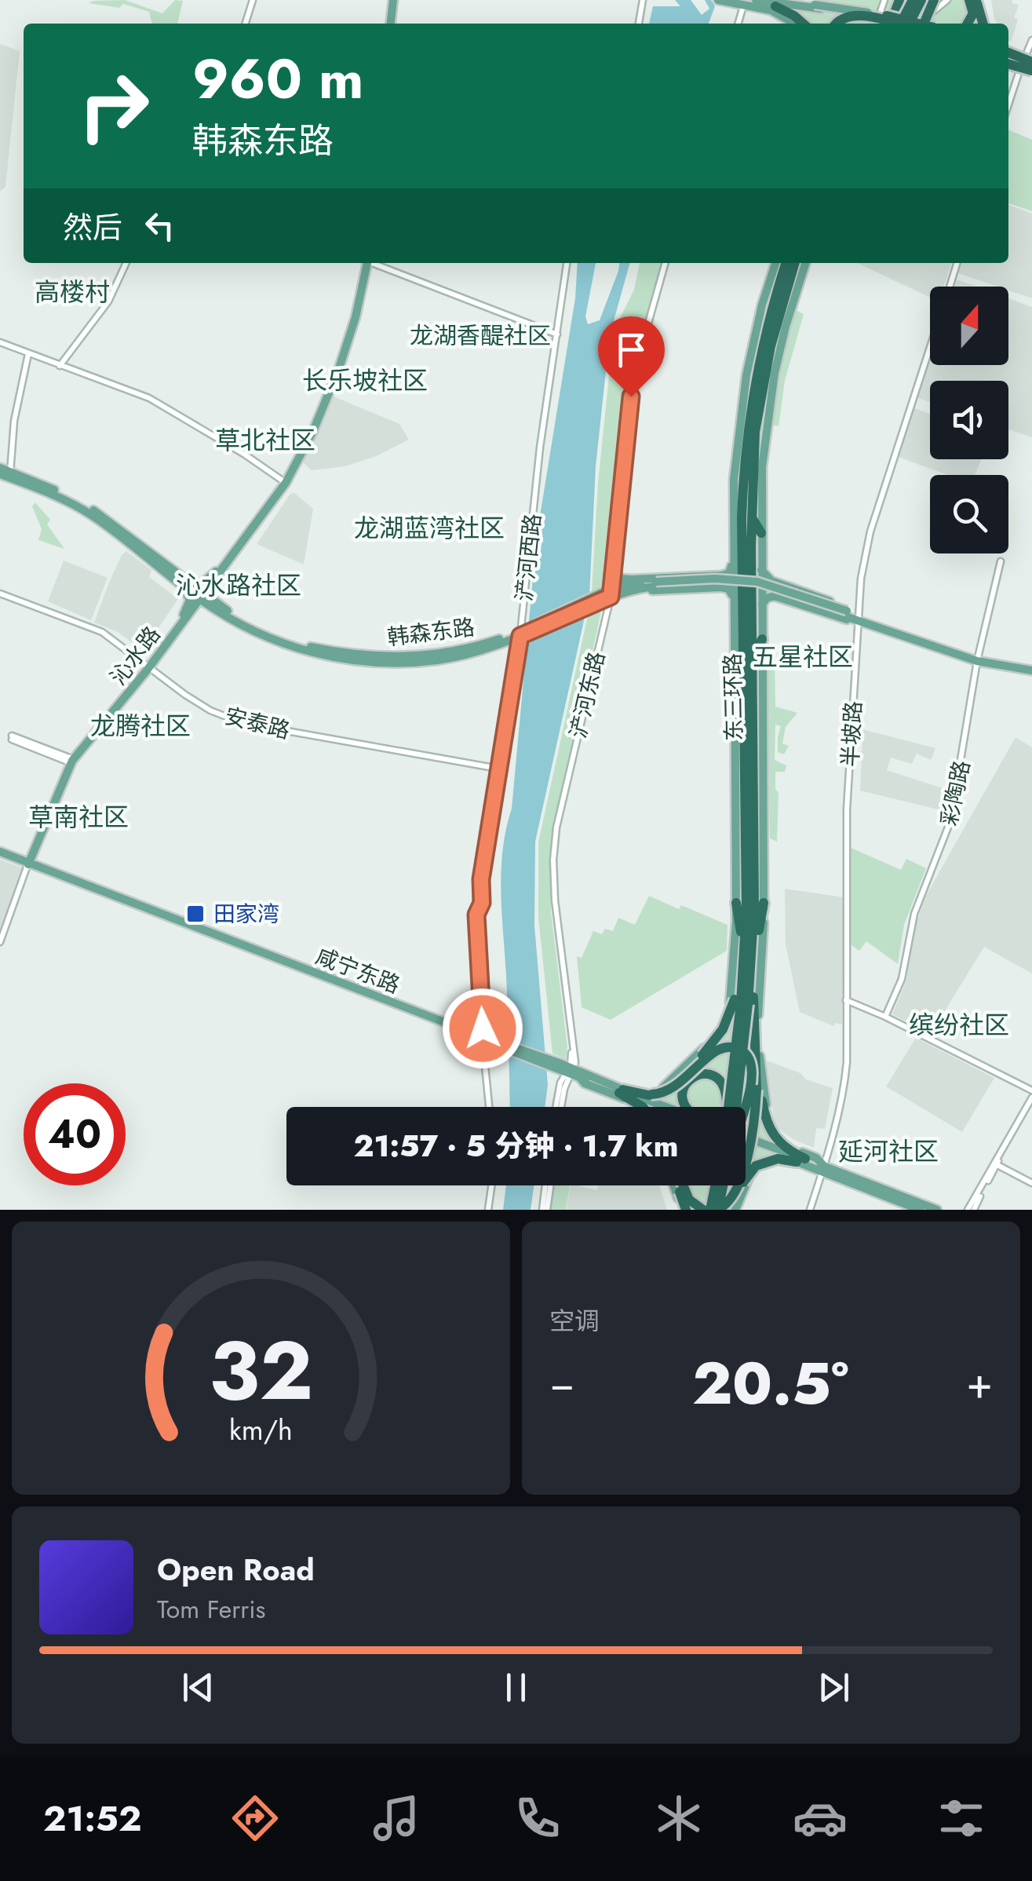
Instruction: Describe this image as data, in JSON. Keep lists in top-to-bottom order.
{
  "streets": {
    "highway": ["东三环路"],
    "main road": ["韩森东路", "沁水路", "咸宁东路"],
    "street": [
      "浐河西路",
      "浐河东路",
      "安泰路",
      "半坡路",
      "彩陶路"
    ]
  },
  "crossings": [
    ["浐河西路", "韩森东路"],
    ["浐河西路", "安泰路"],
    ["浐河西路", "咸宁东路"],
    ["韩森东路", "沁水路"],
    ["韩森东路", "浐河东路"],
    ["韩森东路", "半坡路"],
    ["韩森东路", "彩陶路"],
    ["沁水路", "安泰路"],
    ["沁水路", "咸宁东路"],
    ["浐河东路", "咸宁东路"]
  ],
  "districts": [
    "高楼村",
    "龙湖香醍社区",
    "长乐坡社区",
    "草北社区",
    "龙湖蓝湾社区",
    "沁水路社区",
    "五星社区",
    "龙腾社区",
    "草南社区",
    "缤纷社区",
    "延河社区"
  ],
  "places": {
    "transit": ["田家湾"]
  },
  "north": "top",
  "page": {
    "turn": ["960 m", "韩森东路"],
    "then": "然后",
    "limit": "40",
    "trip": "21:57 · 5 分钟 · 1.7 km",
    "tile": "空调",
    "heat": ["−", "20.5°", "+"],
    "song": ["Open Road", "Tom Ferris"],
    "tabs": "21:52",
    "gauge": ["32", "km/h"]
  }
}
